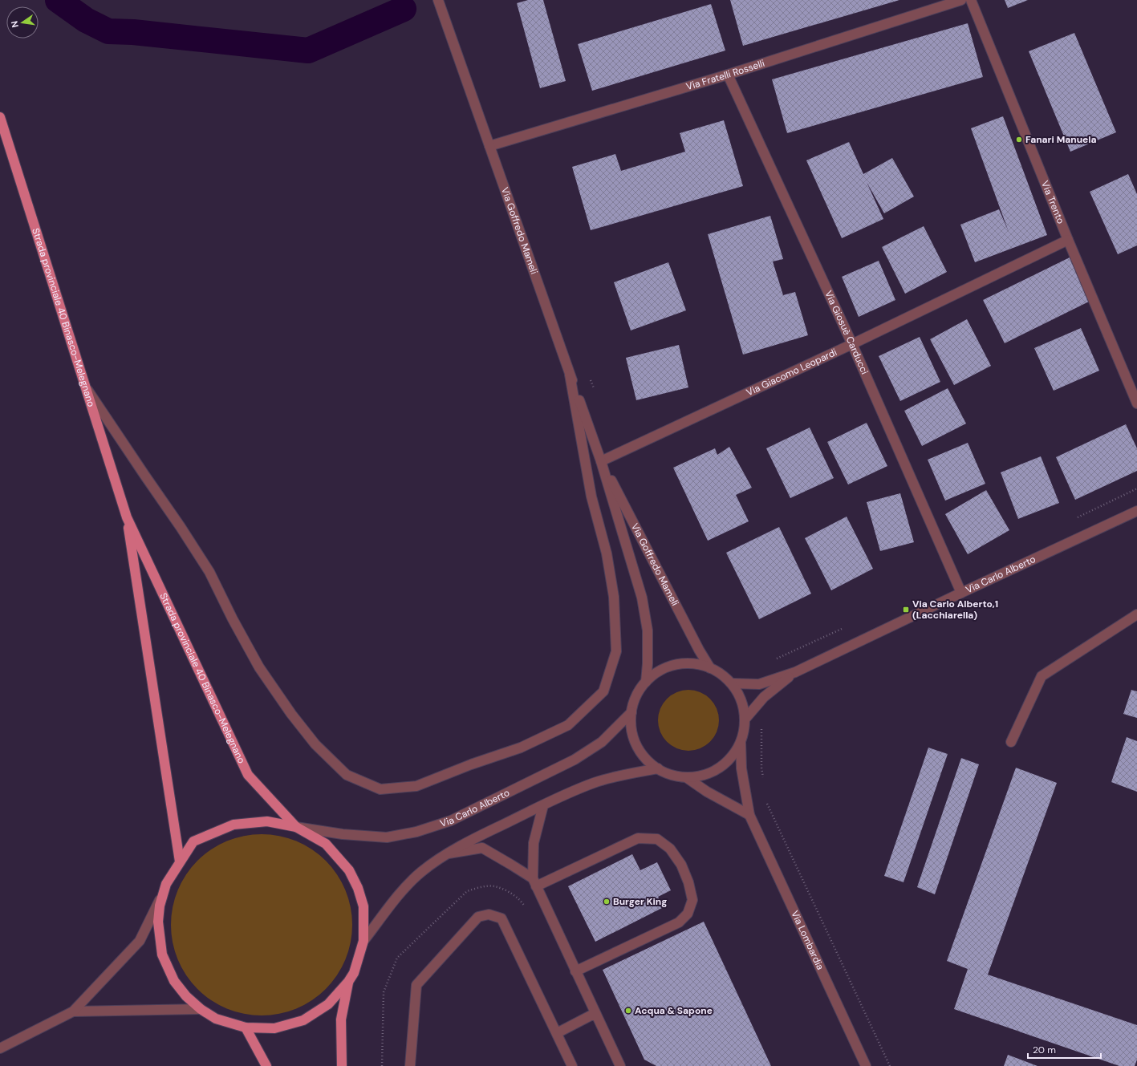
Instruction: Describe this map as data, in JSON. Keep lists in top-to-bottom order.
{
  "streets": {
    "main road": ["Strada provinciale 40 Binasco-Melegnano"],
    "street": [
      "Via Fratelli Rosselli",
      "Via Trento",
      "Via Goffredo Mameli",
      "Via Giosuè Carducci",
      "Via Giacomo Leopardi",
      "Via Carlo Alberto",
      "Via Lombardia"
    ]
  },
  "crossings": [
    ["Via Fratelli Rosselli", "Via Goffredo Mameli"],
    ["Via Fratelli Rosselli", "Via Giosuè Carducci"],
    ["Via Trento", "Via Giacomo Leopardi"],
    ["Via Goffredo Mameli", "Via Giacomo Leopardi"],
    ["Via Goffredo Mameli", "Via Carlo Alberto"],
    ["Via Goffredo Mameli", "Via Lombardia"],
    ["Strada provinciale 40 Binasco-Melegnano", "Via Carlo Alberto"],
    ["Via Giosuè Carducci", "Via Giacomo Leopardi"],
    ["Via Giosuè Carducci", "Via Carlo Alberto"],
    ["Via Carlo Alberto", "Via Lombardia"]
  ],
  "places": {
    "other": ["Fanari Manuela", "Burger King", "Acqua & Sapone"],
    "transit": ["Via Carlo Alberto,1 (Lacchiarella)"]
  },
  "scale_bar": "20 m",
  "north": "left"
}
